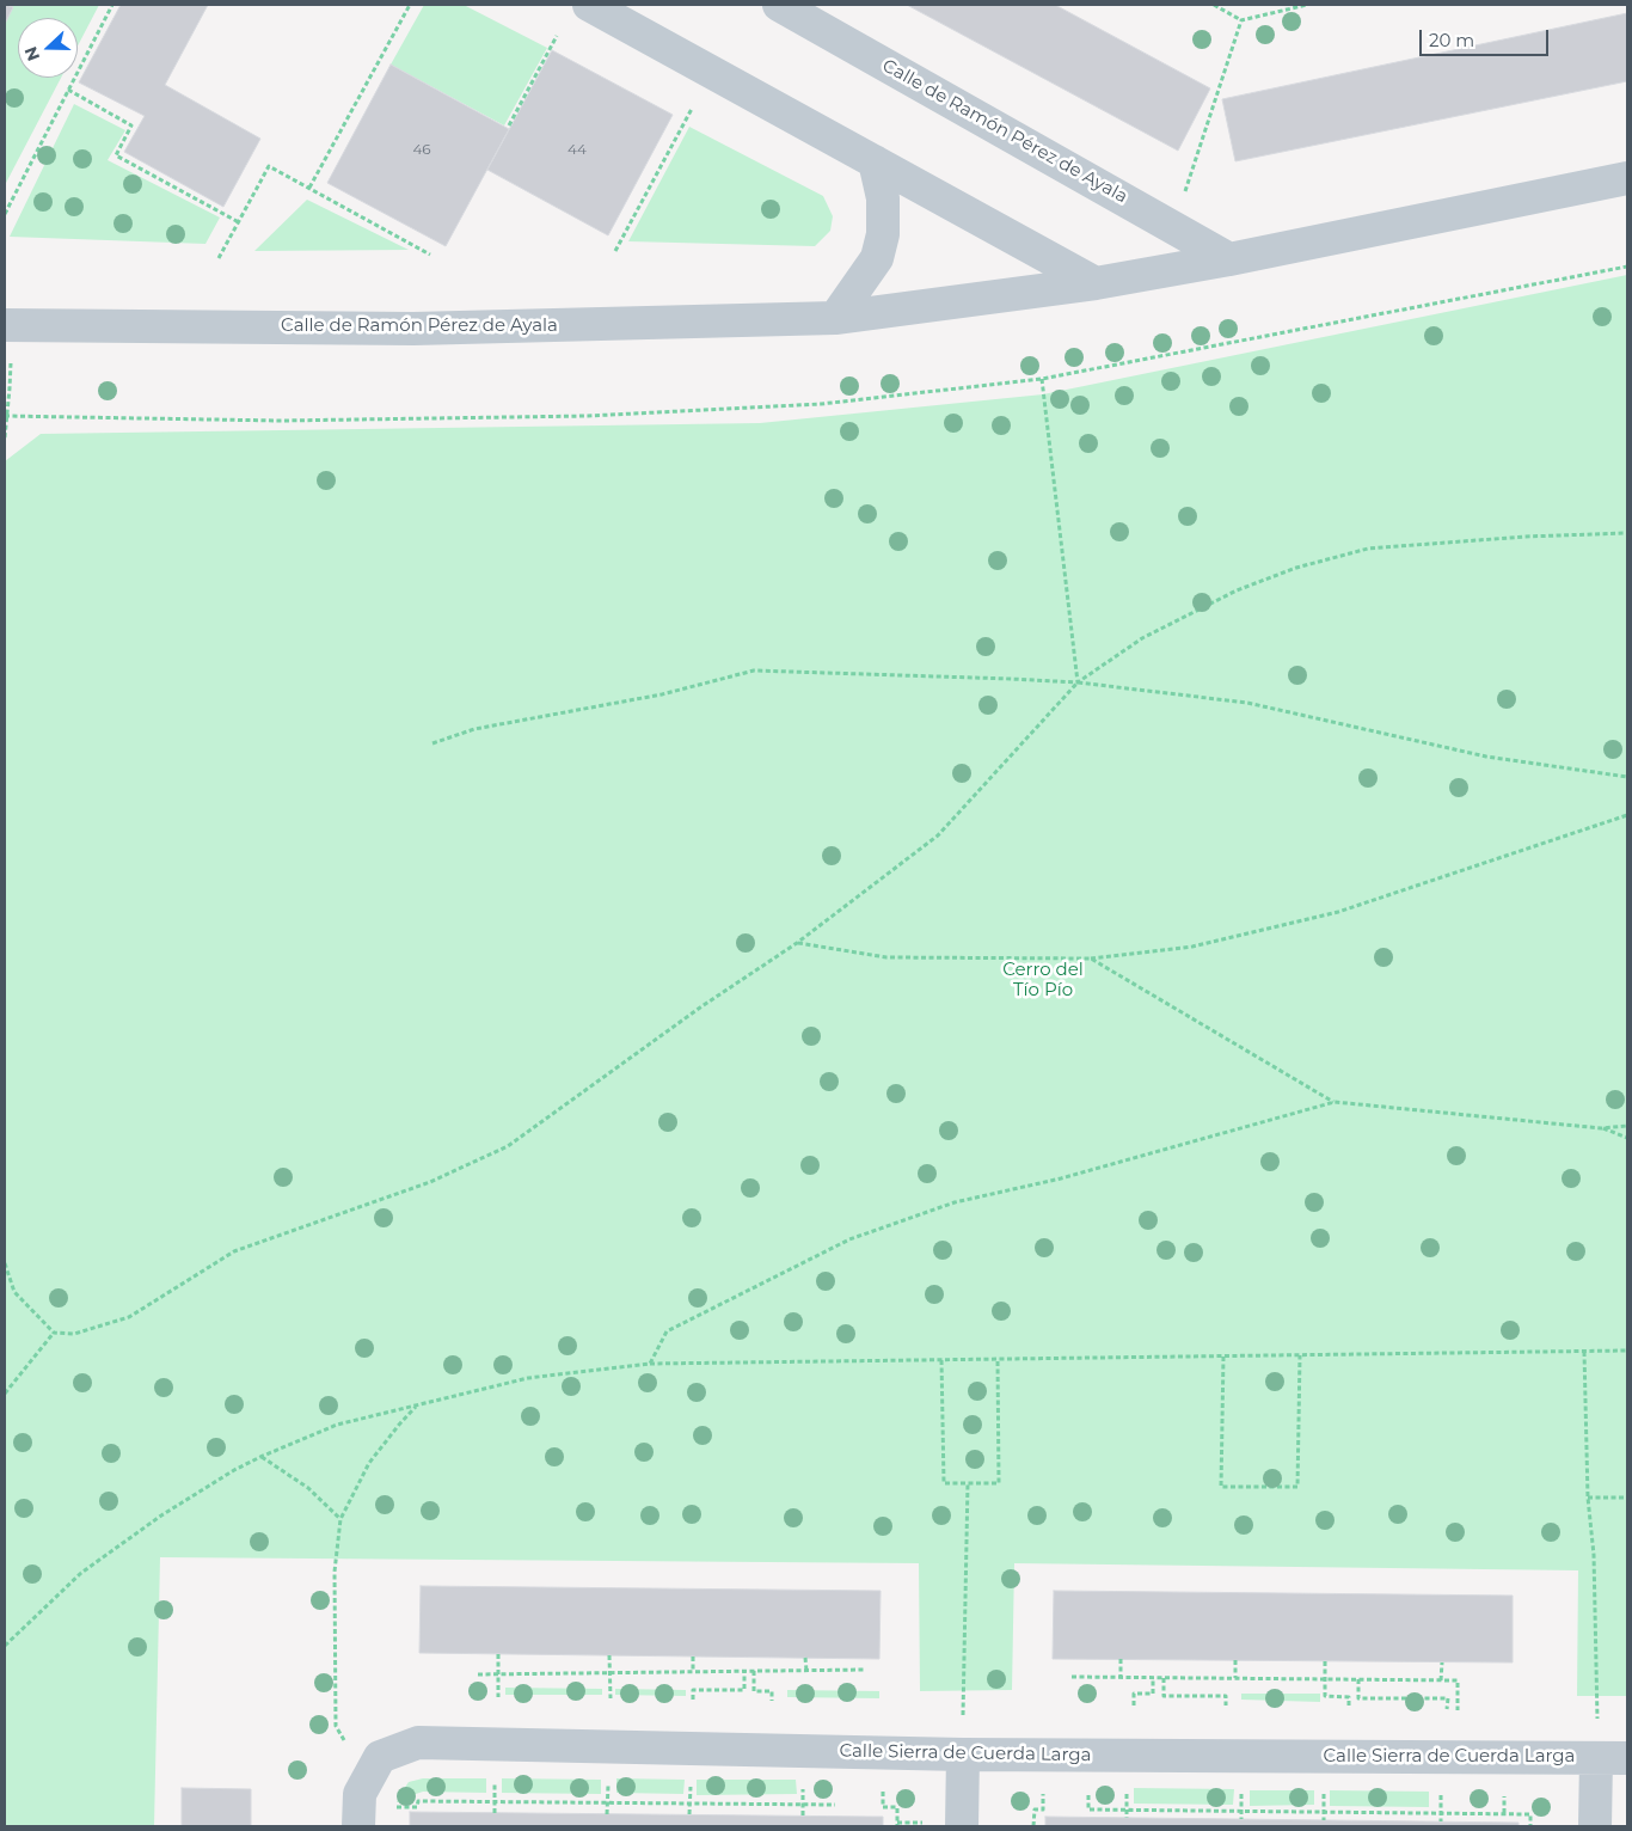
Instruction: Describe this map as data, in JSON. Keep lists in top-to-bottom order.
{
  "streets": {
    "street": ["Calle de Ramón Pérez de Ayala", "Calle Sierra de Cuerda Larga"]
  },
  "parks": ["Cerro del Tío Pío"],
  "house_numbers": ["46", "44"],
  "scale_bar": "20 m",
  "north": "left"
}
